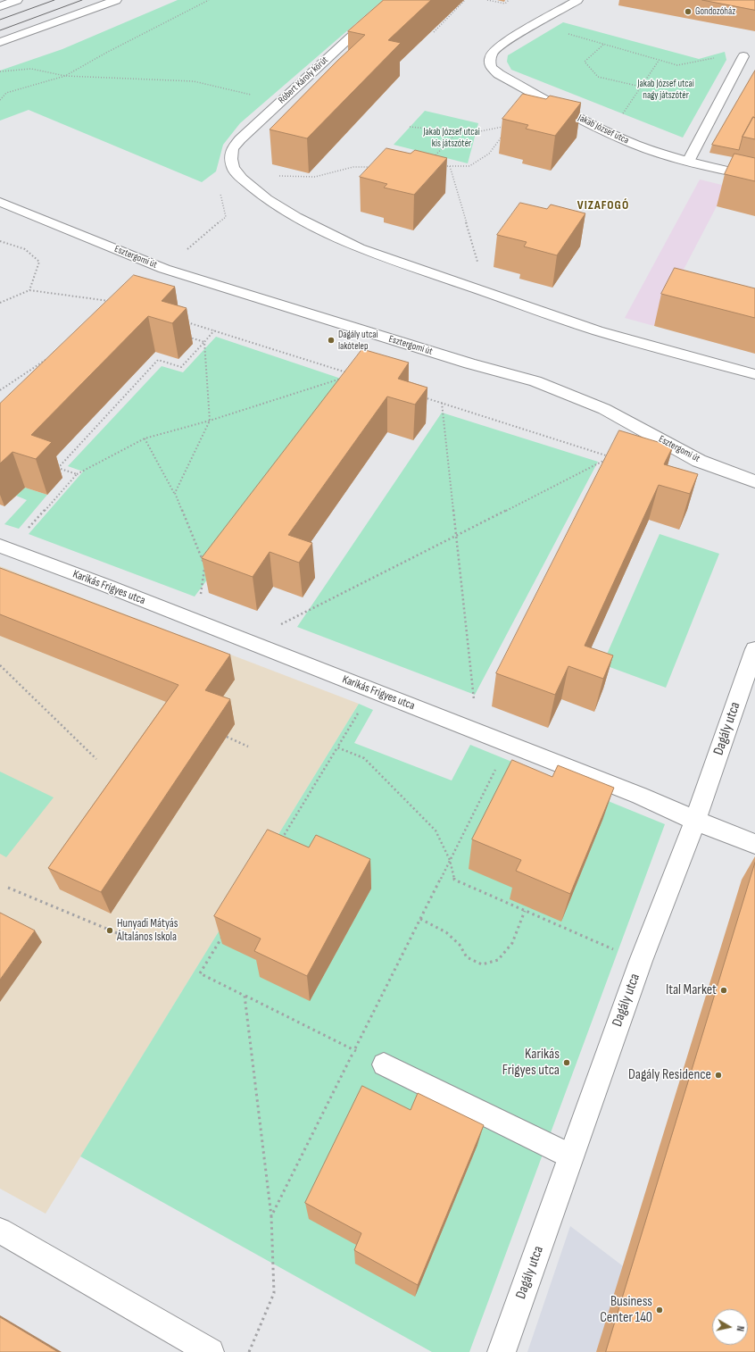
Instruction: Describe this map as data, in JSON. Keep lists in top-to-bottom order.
{
  "streets": {
    "street": [
      "Jakab József utca",
      "Esztergomi út",
      "Karikás Frigyes utca",
      "Dagály utca"
    ],
    "lane": ["Róbert Károly körút"]
  },
  "crossings": [
    ["Karikás Frigyes utca", "Dagály utca"]
  ],
  "districts": ["VIZAFOGÓ"],
  "parks": ["Jakab József utcai nagy játszótér", "Jakab József utcai kis játszótér"],
  "places": [
    "Gondozóház",
    "Dagály utcai lakótelep",
    "Hunyadi Mátyás Általános Iskola",
    "Ital Market",
    "Karikás Frigyes utca",
    "Dagály Residence",
    "Business Center 140"
  ],
  "north": "right"
}
